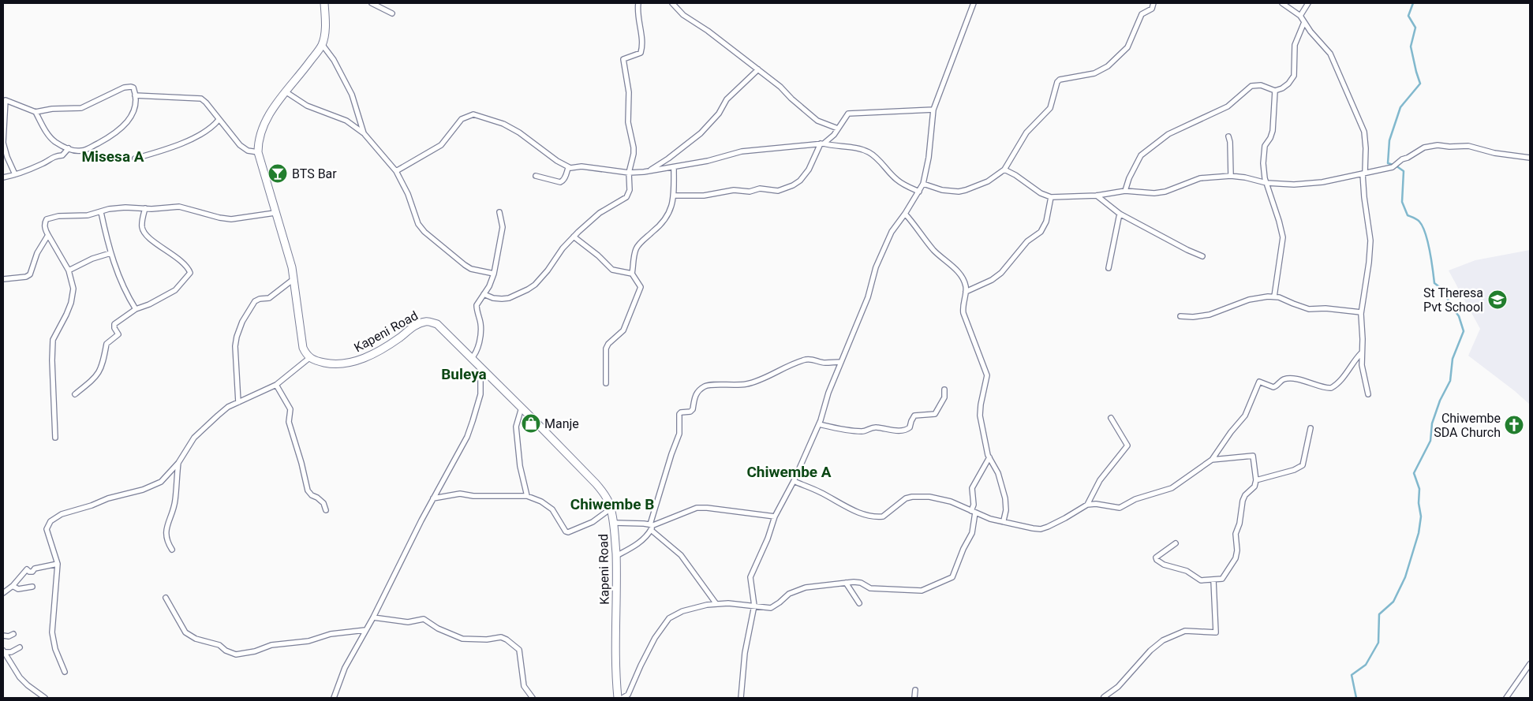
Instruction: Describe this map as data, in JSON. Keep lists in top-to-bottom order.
{
  "streets": {
    "main road": ["Kapeni Road"]
  },
  "districts": [
    "Misesa A",
    "Buleya",
    "Chiwembe A",
    "Chiwembe B"
  ],
  "places": {
    "bar": ["BTS Bar"],
    "school or university": ["St Theresa Pvt School"],
    "shop": ["Manje"],
    "church": ["Chiwembe SDA Church"]
  }
}
